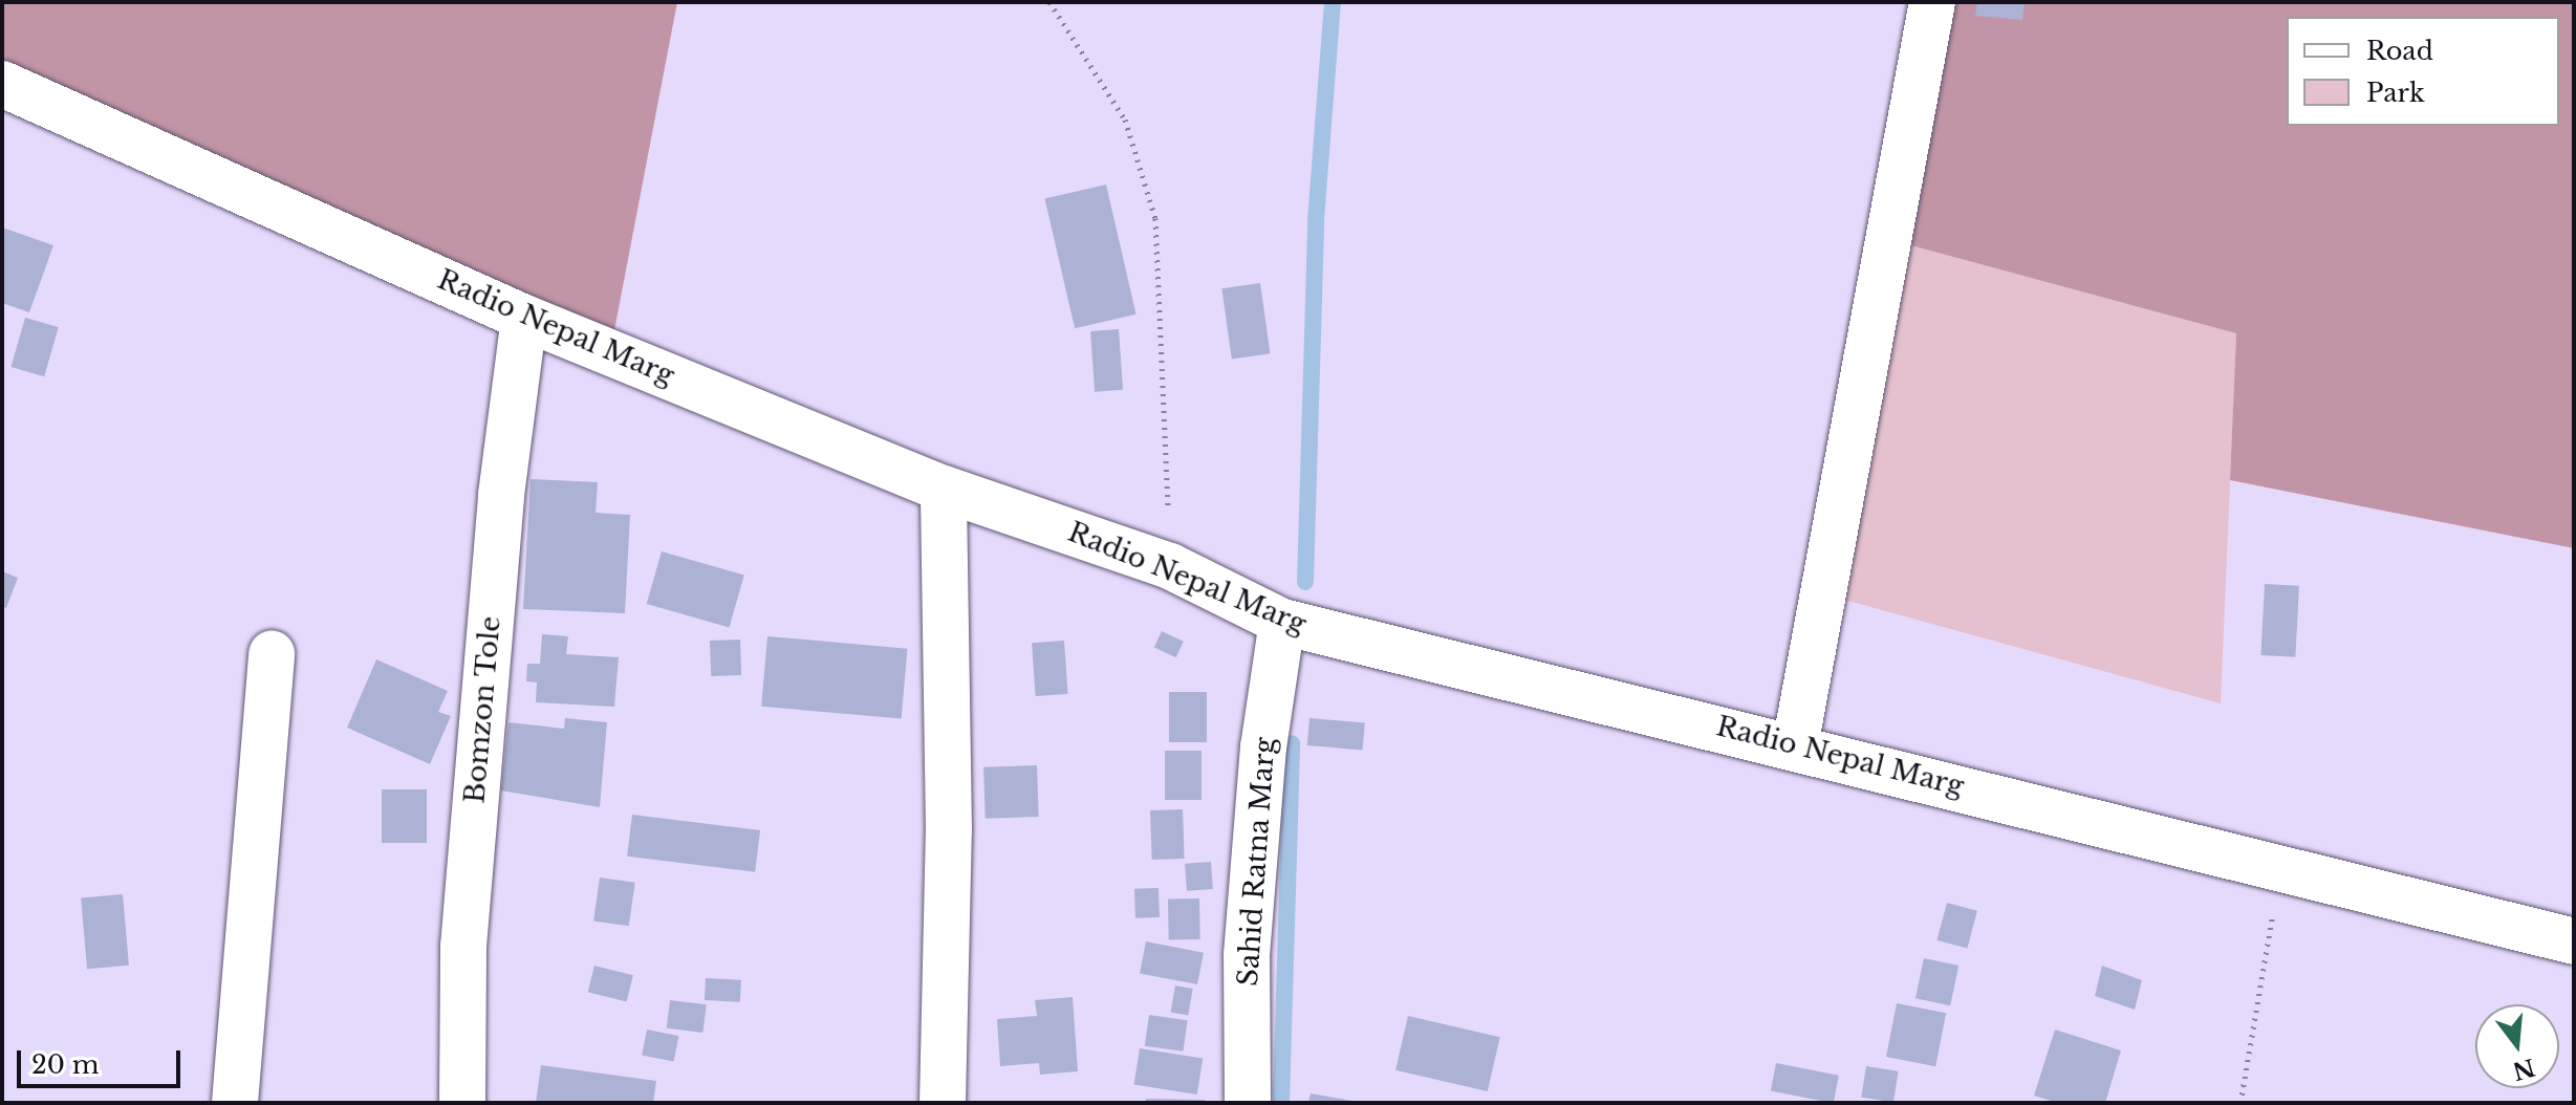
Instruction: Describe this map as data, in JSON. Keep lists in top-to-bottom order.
{
  "streets": {
    "street": ["Radio Nepal Marg", "Bomzon Tole", "Sahid Ratna Marg"]
  },
  "crossings": [
    ["Radio Nepal Marg", "Bomzon Tole"],
    ["Radio Nepal Marg", "Sahid Ratna Marg"]
  ],
  "legend": ["Road", "Park"],
  "scale_bar": "20 m",
  "north": "bottom"
}
